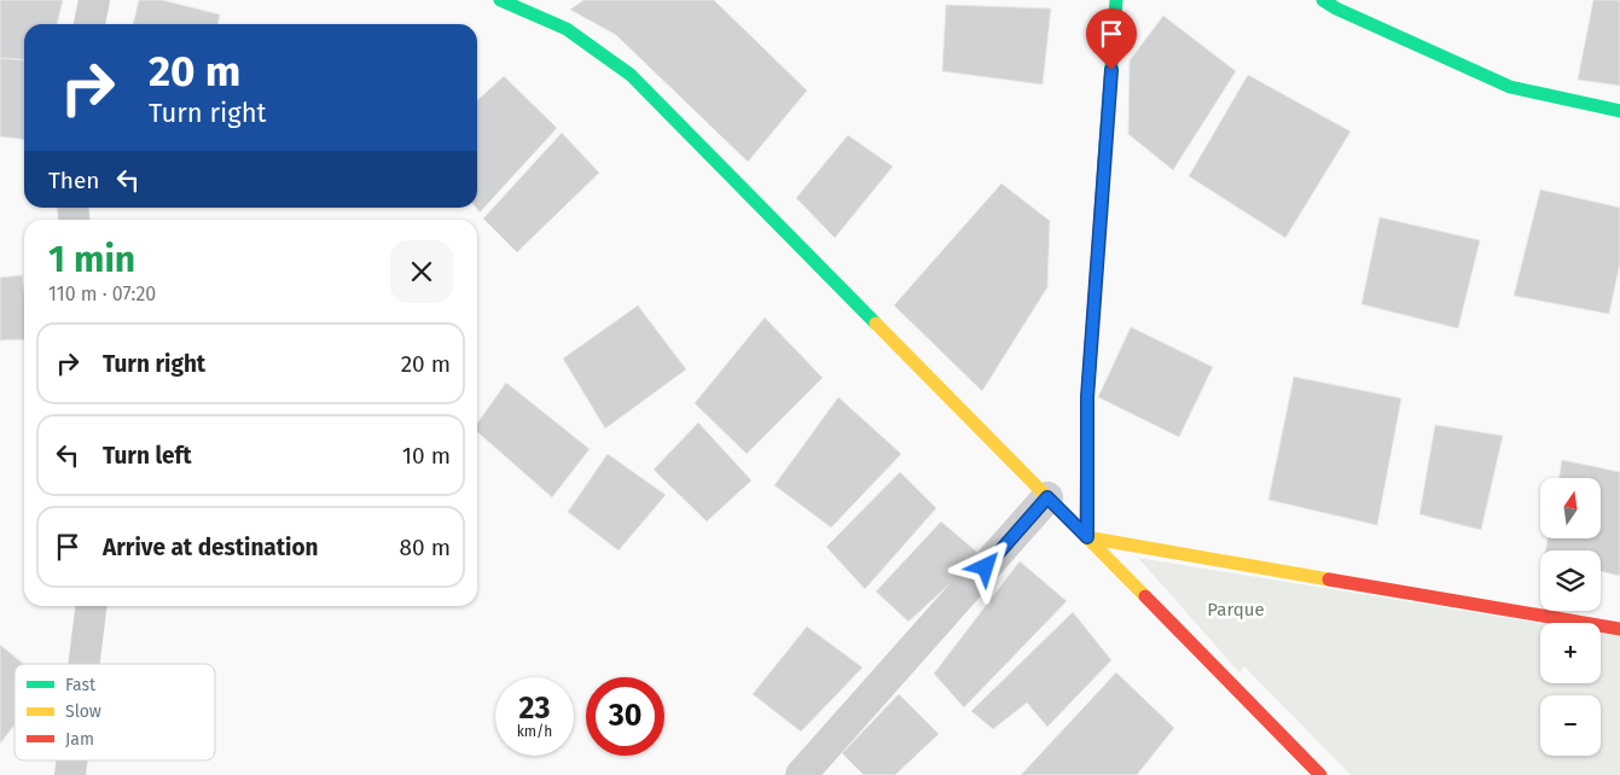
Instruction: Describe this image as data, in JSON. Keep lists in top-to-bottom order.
{
  "parks": ["Parque"],
  "legend": ["Fast", "Slow", "Jam"],
  "north": "top",
  "page": {
    "turn": ["20 m", "Turn right"],
    "then": "Then",
    "heading": ["1 min", "110 m · 07:20"],
    "list": [
      {
        "name": "Turn right",
        "value": "20 m"
      },
      {
        "name": "Turn left",
        "value": "10 m"
      },
      {
        "name": "Arrive at destination",
        "value": "80 m"
      }
    ],
    "map_buttons": ["+", "−"],
    "speed": "23 km/h",
    "limit": "30"
  }
}
